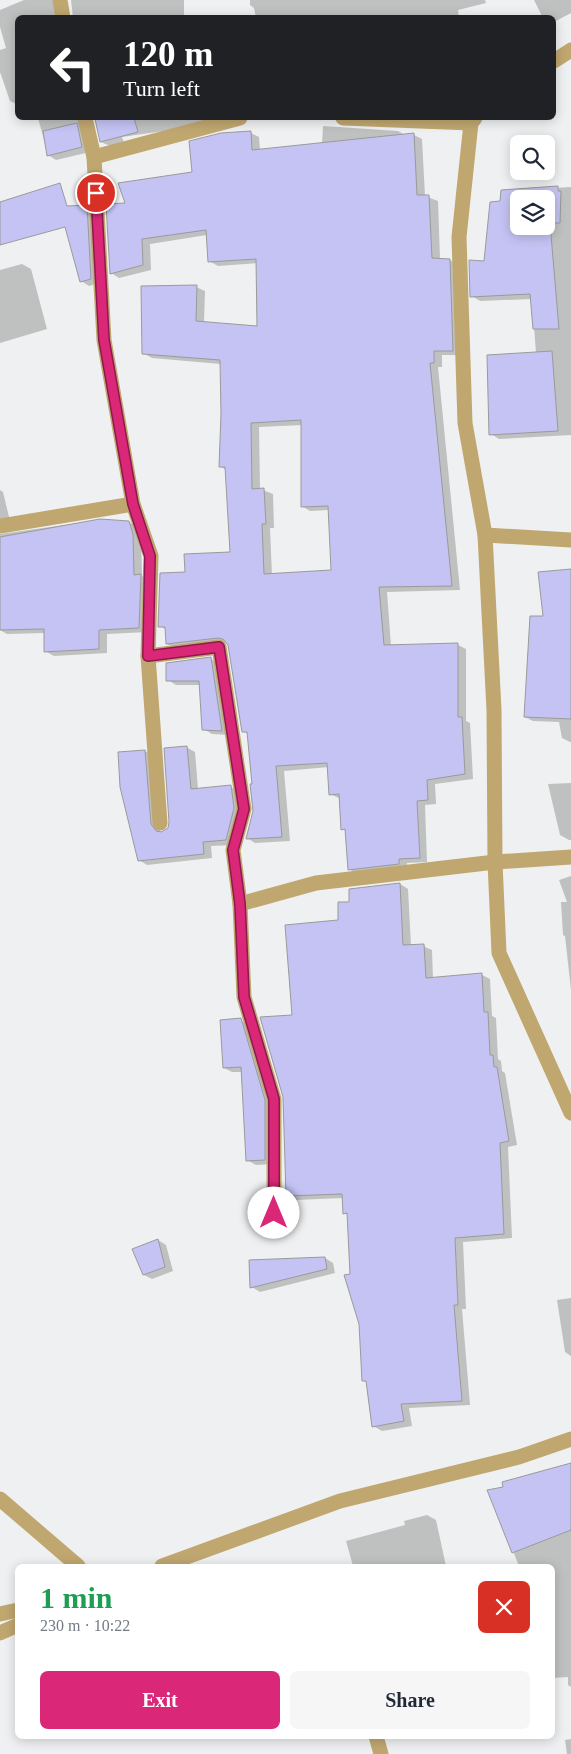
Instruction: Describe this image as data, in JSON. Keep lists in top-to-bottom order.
{
  "page": {
    "turn": ["120 m", "Turn left"],
    "heading": ["1 min", "230 m · 10:22"],
    "buttons": ["Exit", "Share"]
  }
}
